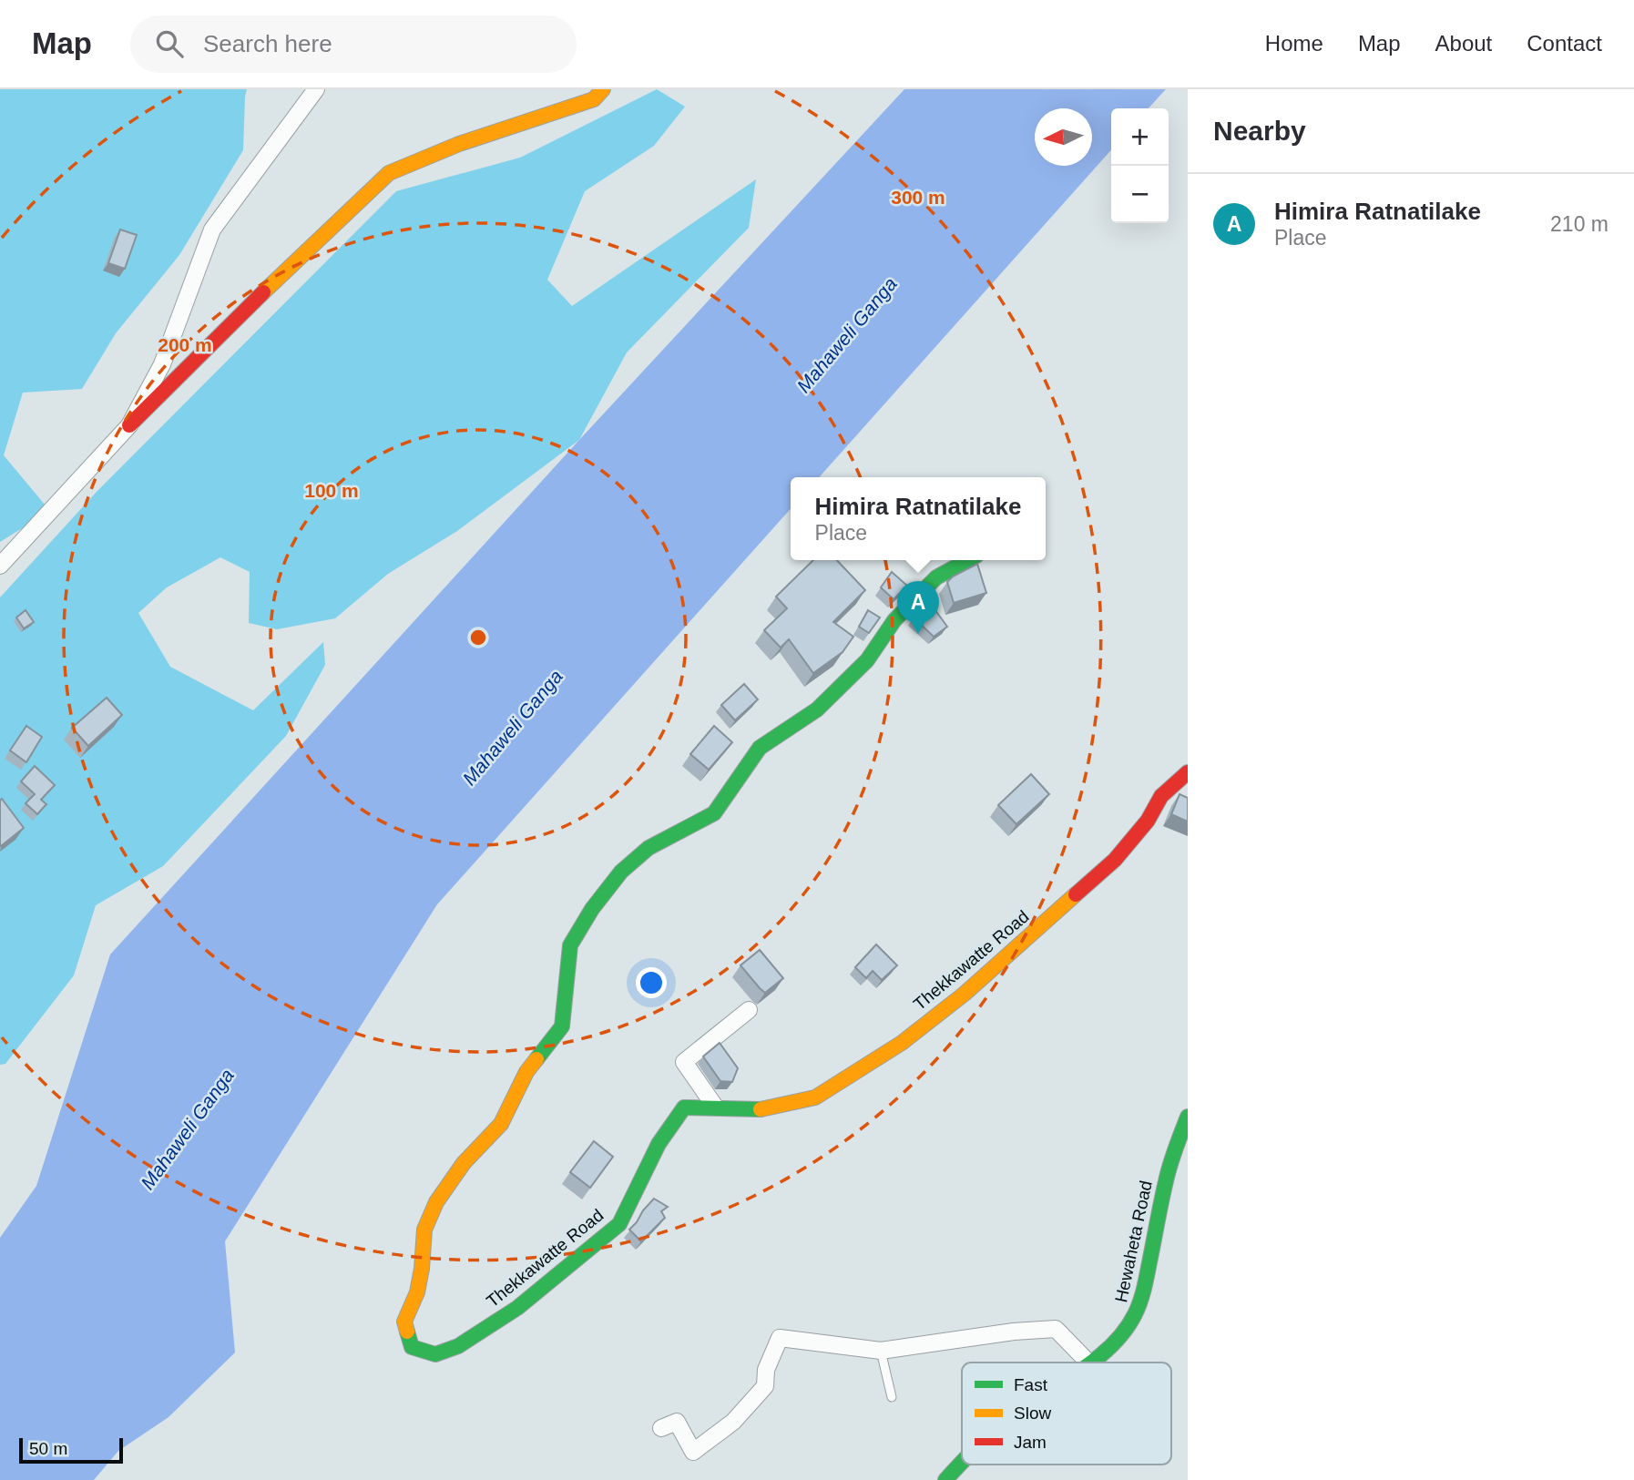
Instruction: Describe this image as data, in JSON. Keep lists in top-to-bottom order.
{
  "streets": {
    "main road": ["Thekkawatte Road", "Hewaheta Road"]
  },
  "water": ["Mahaweli Ganga"],
  "legend": ["Fast", "Slow", "Jam"],
  "scale_bar": "50 m",
  "north": "left",
  "page": {
    "header": "Map",
    "search": "Search here",
    "nav": [
      "Home",
      "Map",
      "About",
      "Contact"
    ],
    "heading": "Nearby",
    "map_buttons": ["+", "−"],
    "list": [
      {
        "mark": "A",
        "name": "Himira Ratnatilake",
        "note": "Place",
        "value": "210 m"
      }
    ],
    "popup": ["Himira Ratnatilake", "Place"],
    "pins": "A",
    "scale": "50 m"
  },
  "rings": ["300 m", "200 m", "100 m"]
}
